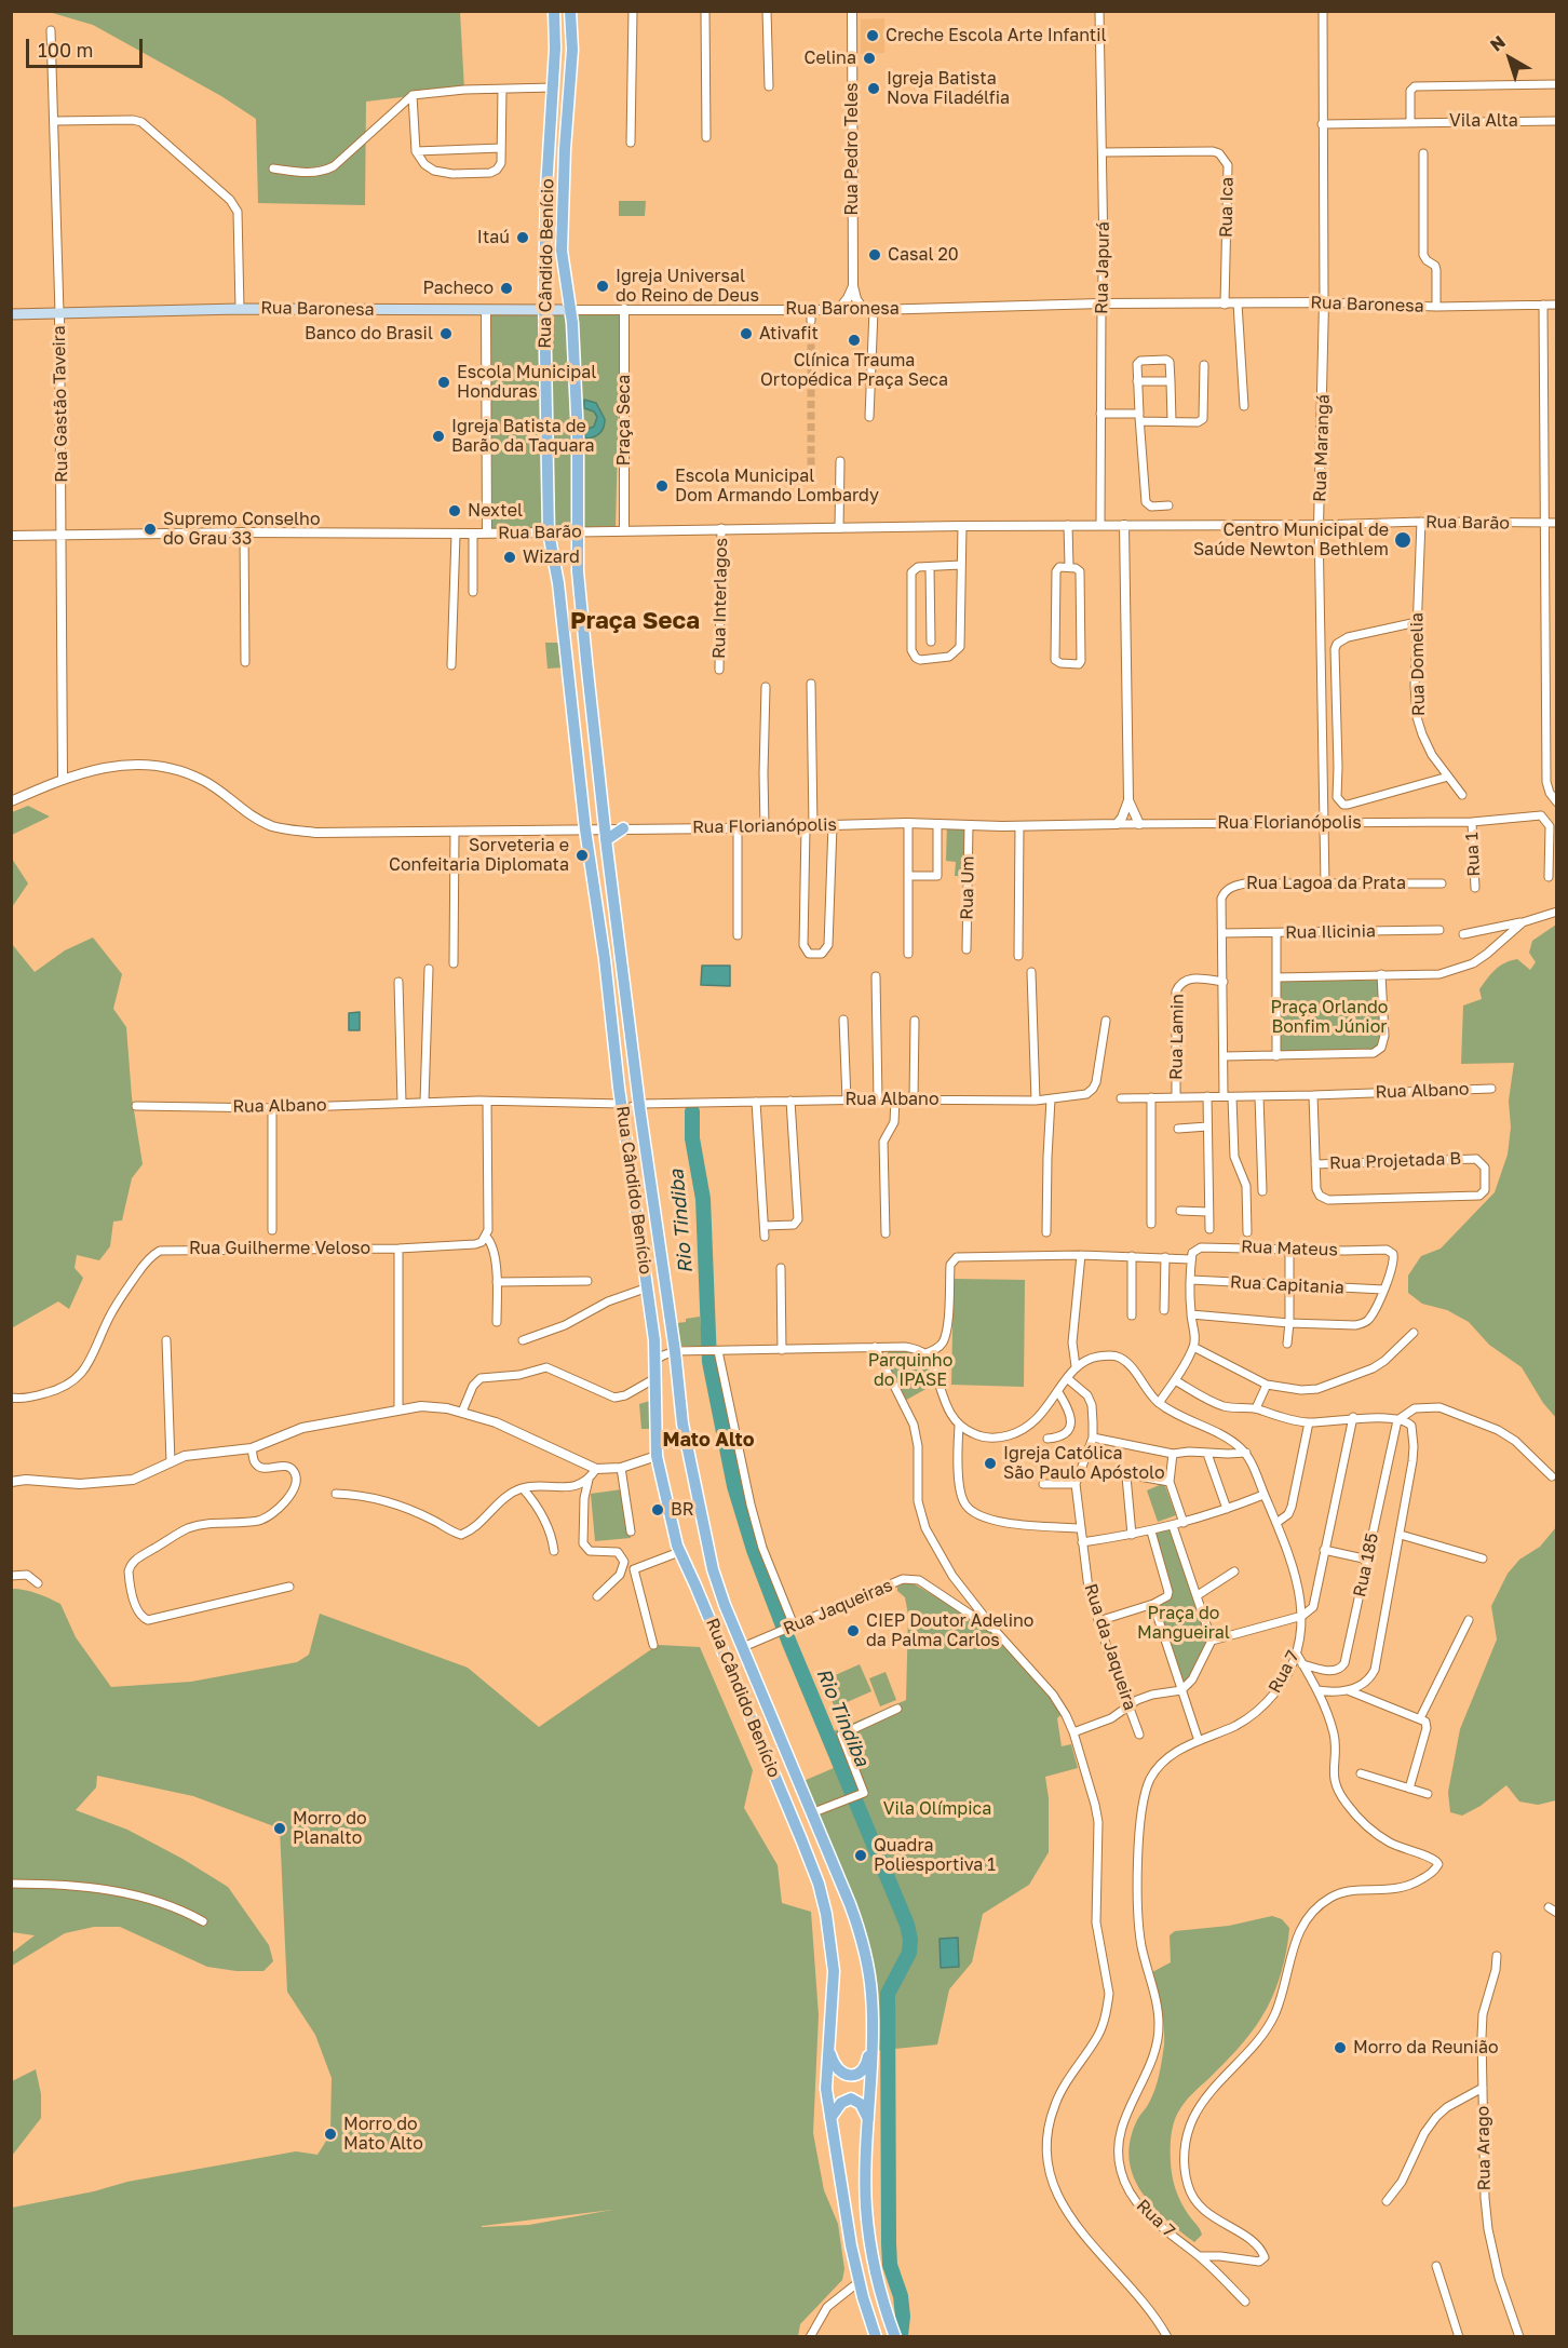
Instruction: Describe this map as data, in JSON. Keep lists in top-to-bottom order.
{
  "streets": {
    "main road": ["Rua Cândido Benício", "Rua Baronesa"],
    "street": [
      "Vila Alta",
      "Rua Pedro Teles",
      "Rua Ica",
      "Rua Japurá",
      "Rua Gastão Taveira",
      "Praça Seca",
      "Rua Marangá",
      "Rua Barão",
      "Rua Interlagos",
      "Rua Domelia",
      "Rua Florianópolis",
      "Rua 1",
      "Rua Lagoa da Prata",
      "Rua Um",
      "Rua Ilicinia",
      "Rua Lamin",
      "Rua Albano",
      "Rua Projetada B",
      "Rua Guilherme Veloso",
      "Rua Mateus",
      "Rua Capitania",
      "Rua 185",
      "Rua Jaqueiras",
      "Rua da Jaqueira",
      "Rua 7",
      "Rua Arago"
    ]
  },
  "crossings": [
    ["Vila Alta", "Rua Marangá"],
    ["Rua Pedro Teles", "Rua Baronesa"],
    ["Rua Ica", "Rua Japurá"],
    ["Rua Ica", "Rua Baronesa"],
    ["Rua Cândido Benício", "Rua Baronesa"],
    ["Rua Cândido Benício", "Rua Barão"],
    ["Rua Cândido Benício", "Rua Albano"],
    ["Rua Cândido Benício", "Rua Jaqueiras"],
    ["Rua Japurá", "Rua Baronesa"],
    ["Rua Japurá", "Rua Barão"],
    ["Rua Baronesa", "Rua Gastão Taveira"],
    ["Rua Baronesa", "Praça Seca"],
    ["Rua Baronesa", "Rua Marangá"],
    ["Rua Gastão Taveira", "Rua Barão"],
    ["Praça Seca", "Rua Barão"],
    ["Rua Marangá", "Rua Barão"],
    ["Rua Marangá", "Rua Florianópolis"],
    ["Rua Marangá", "Rua Lagoa da Prata"],
    ["Rua Barão", "Rua Interlagos"],
    ["Rua Barão", "Rua Domelia"],
    ["Rua Florianópolis", "Rua 1"],
    ["Rua Florianópolis", "Rua Um"],
    ["Rua Lagoa da Prata", "Rua Ilicinia"],
    ["Rua Lagoa da Prata", "Rua Lamin"],
    ["Rua Lagoa da Prata", "Rua Albano"],
    ["Rua Lamin", "Rua Albano"],
    ["Rua Mateus", "Rua Capitania"]
  ],
  "districts": ["Praça Seca", "Mato Alto"],
  "water": ["Rio Tindiba"],
  "parks": [
    "Praça Orlando Bonfim Júnior",
    "Parquinho do IPASE",
    "Praça do Mangueiral",
    "Vila Olímpica"
  ],
  "places": [
    "Creche Escola Arte Infantil",
    "Celina",
    "Igreja Batista Nova Filadélfia",
    "Itaú",
    "Casal 20",
    "Igreja Universal do Reino de Deus",
    "Pacheco",
    "Banco do Brasil",
    "Ativafit",
    "Clínica Trauma Ortopédica Praça Seca",
    "Escola Municipal Honduras",
    "Igreja Batista de Barão da Taquara",
    "Escola Municipal Dom Armando Lombardy",
    "Nextel",
    "Supremo Conselho do Grau 33",
    "Centro Municipal de Saúde Newton Bethlem",
    "Wizard",
    "Sorveteria e Confeitaria Diplomata",
    "Igreja Católica São Paulo Apóstolo",
    "BR",
    "CIEP Doutor Adelino da Palma Carlos",
    "Morro do Planalto",
    "Quadra Poliesportiva 1",
    "Morro da Reunião",
    "Morro do Mato Alto"
  ],
  "scale_bar": "100 m",
  "north": "top left"
}
